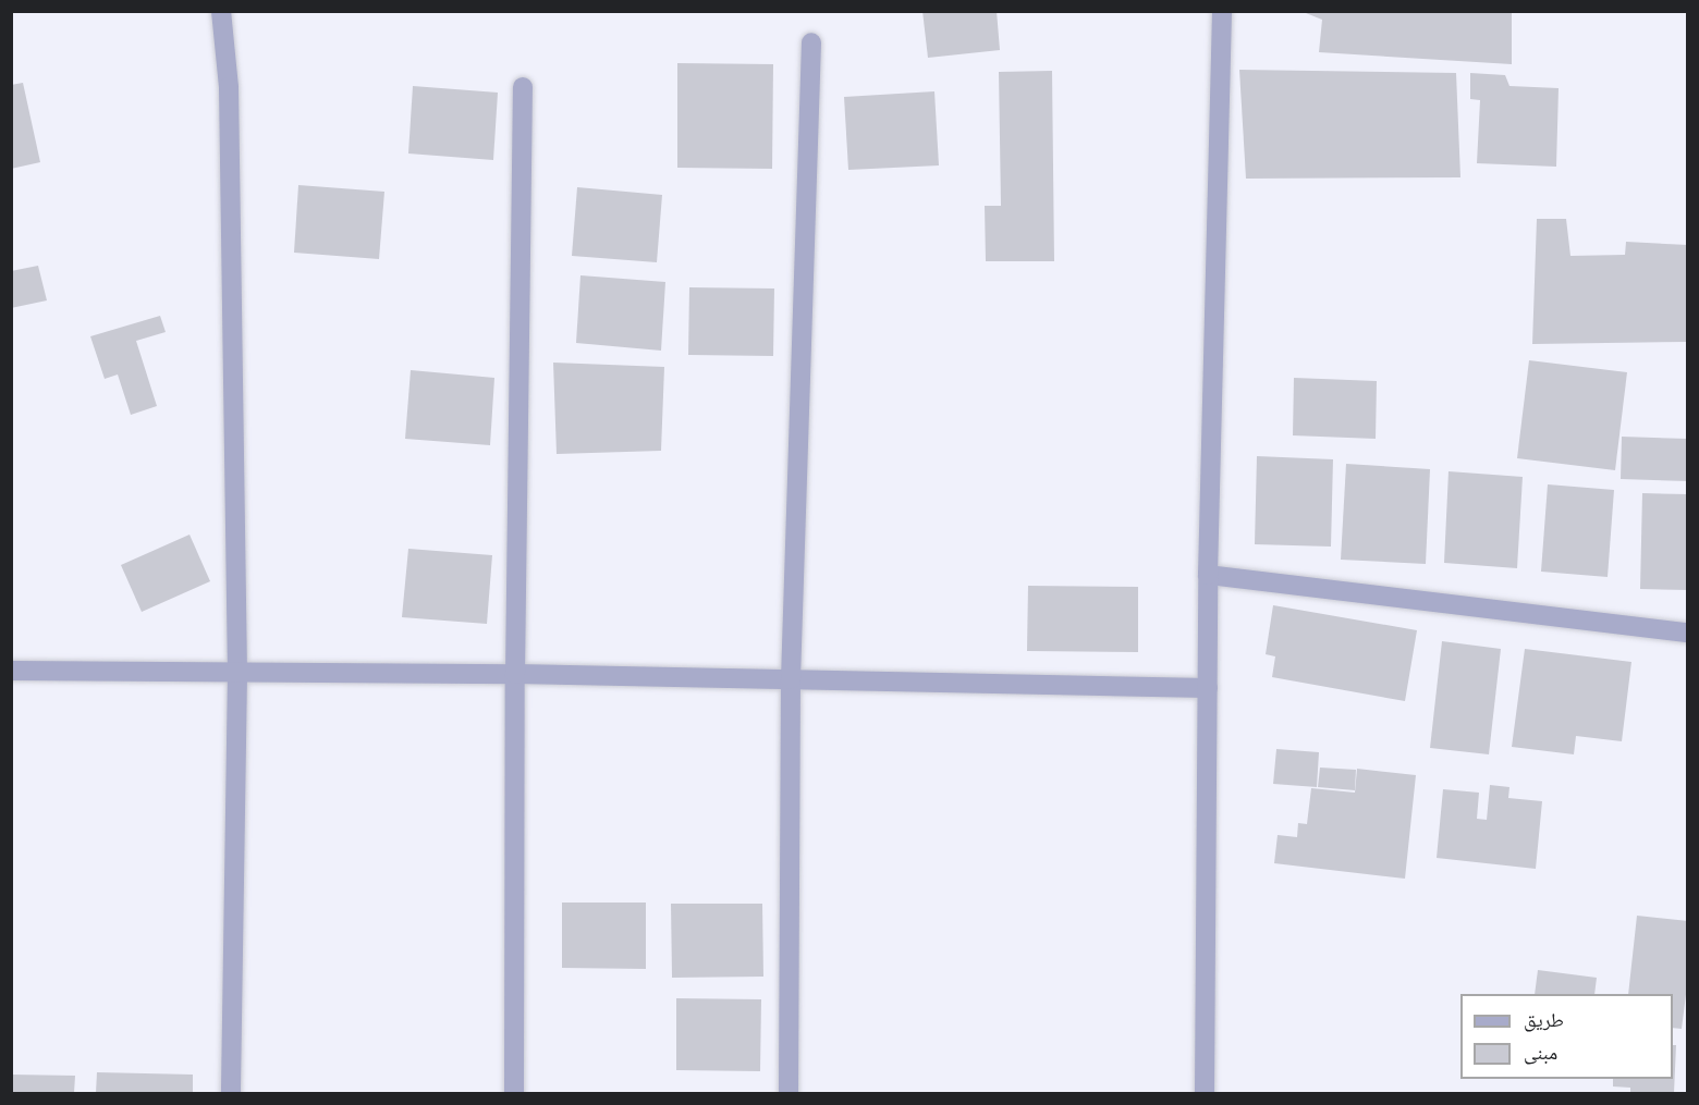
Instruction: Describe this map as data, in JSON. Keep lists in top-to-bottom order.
{
  "legend": ["طريق", "مبنى"]
}
